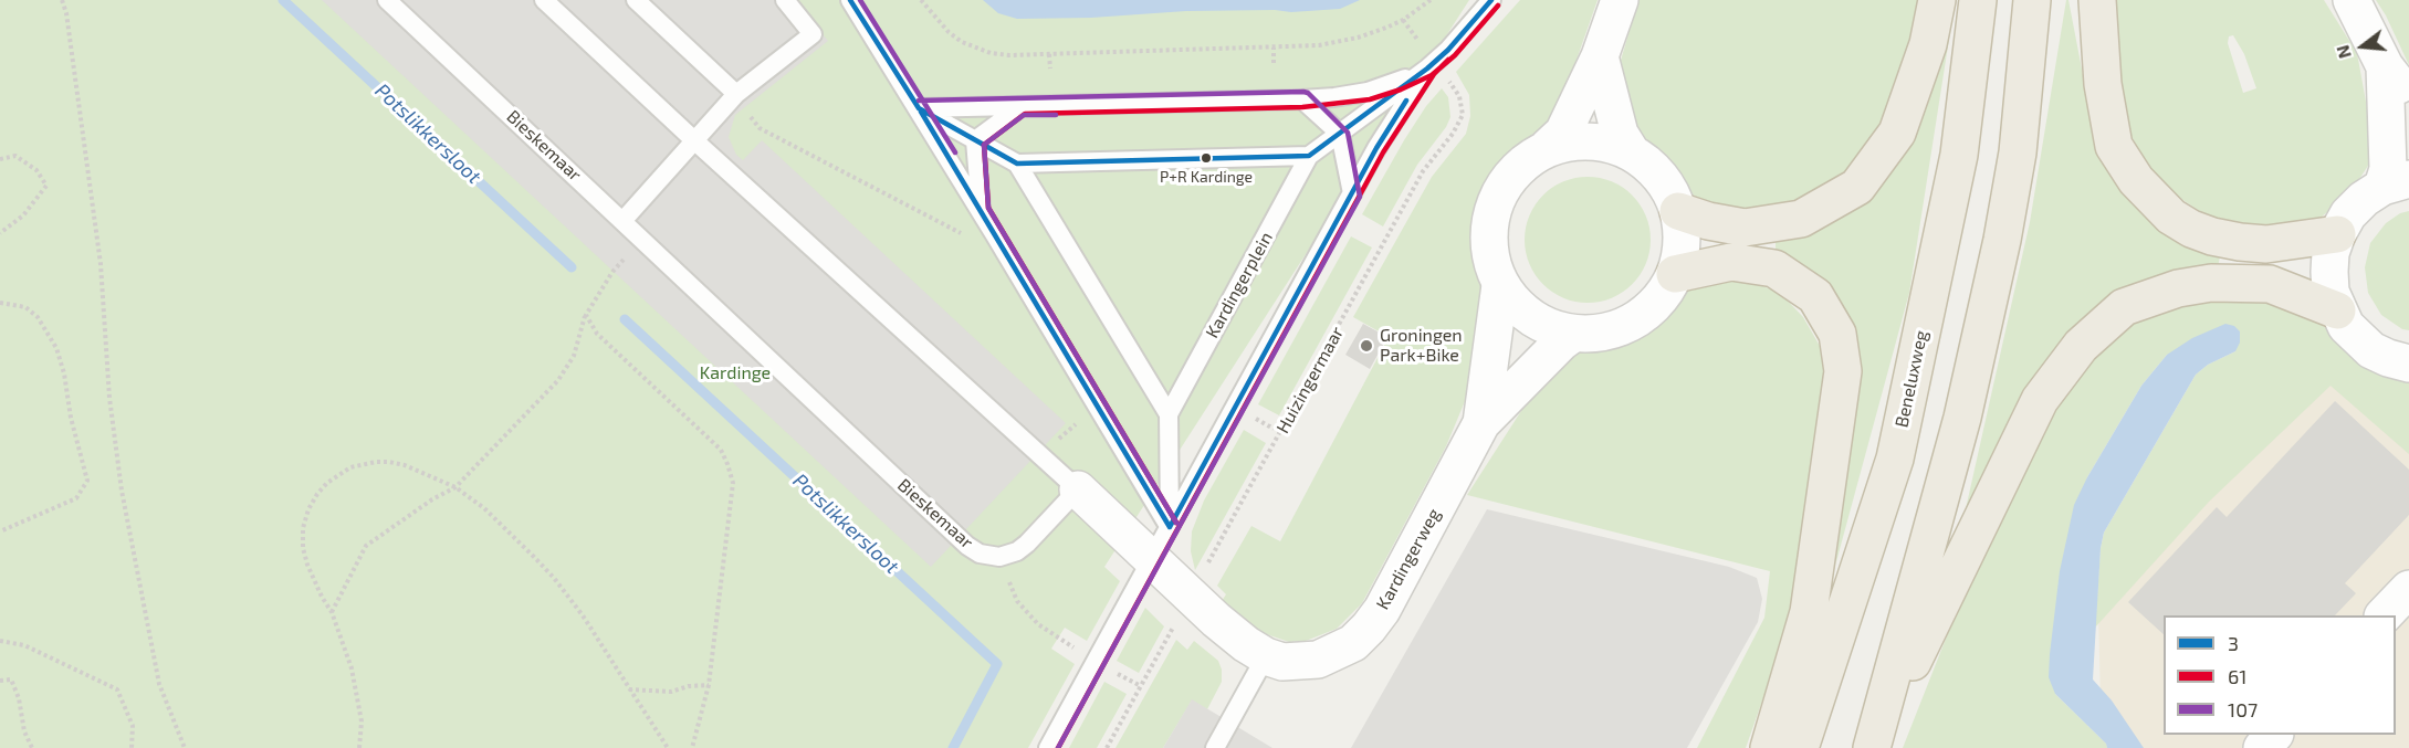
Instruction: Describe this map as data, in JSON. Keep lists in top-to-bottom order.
{
  "streets": {
    "highway": ["Beneluxweg"],
    "street": ["Kardingerweg"],
    "lane": ["Bieskemaar", "Kardingerplein"],
    "path": ["Huizingermaar"]
  },
  "crossings": [
    ["Kardingerplein", "Huizingermaar"],
    ["Huizingermaar", "Kardingerweg"]
  ],
  "water": ["Potslikkersloot"],
  "parks": ["Kardinge"],
  "places": ["P+R Kardinge", "Groningen Park+Bike"],
  "lines": ["transit line 3", "transit line 107", "transit line 61"],
  "legend": ["3", "61", "107"],
  "north": "left"
}
